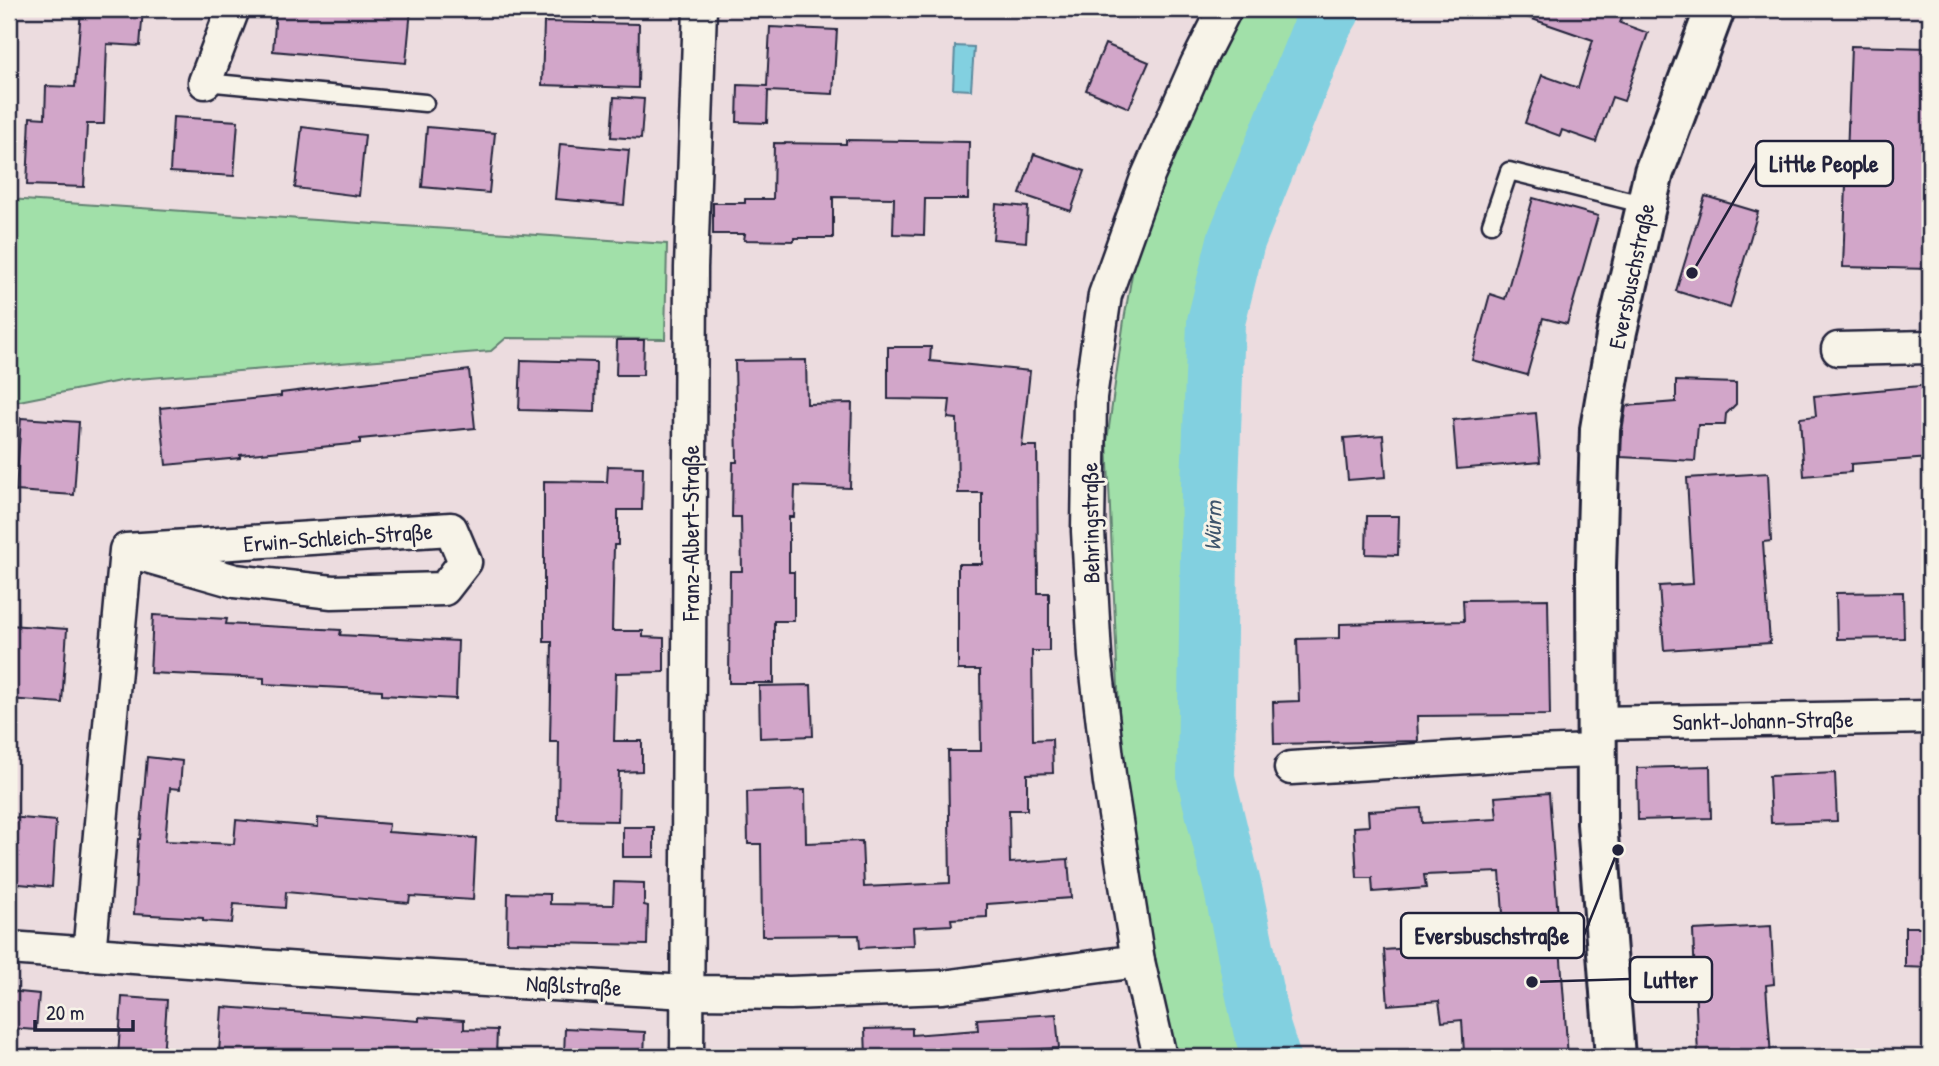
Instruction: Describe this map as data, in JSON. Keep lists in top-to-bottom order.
{
  "streets": {
    "main road": ["Eversbuschstraße"],
    "street": [
      "Behringstraße",
      "Franz-Albert-Straße",
      "Erwin-Schleich-Straße",
      "Sankt-Johann-Straße",
      "Naßlstraße"
    ]
  },
  "crossings": [
    ["Eversbuschstraße", "Sankt-Johann-Straße"],
    ["Behringstraße", "Naßlstraße"],
    ["Franz-Albert-Straße", "Naßlstraße"]
  ],
  "water": ["Würm"],
  "places": ["Little People", "Eversbuschstraße", "Lutter"],
  "scale_bar": "20 m"
}
